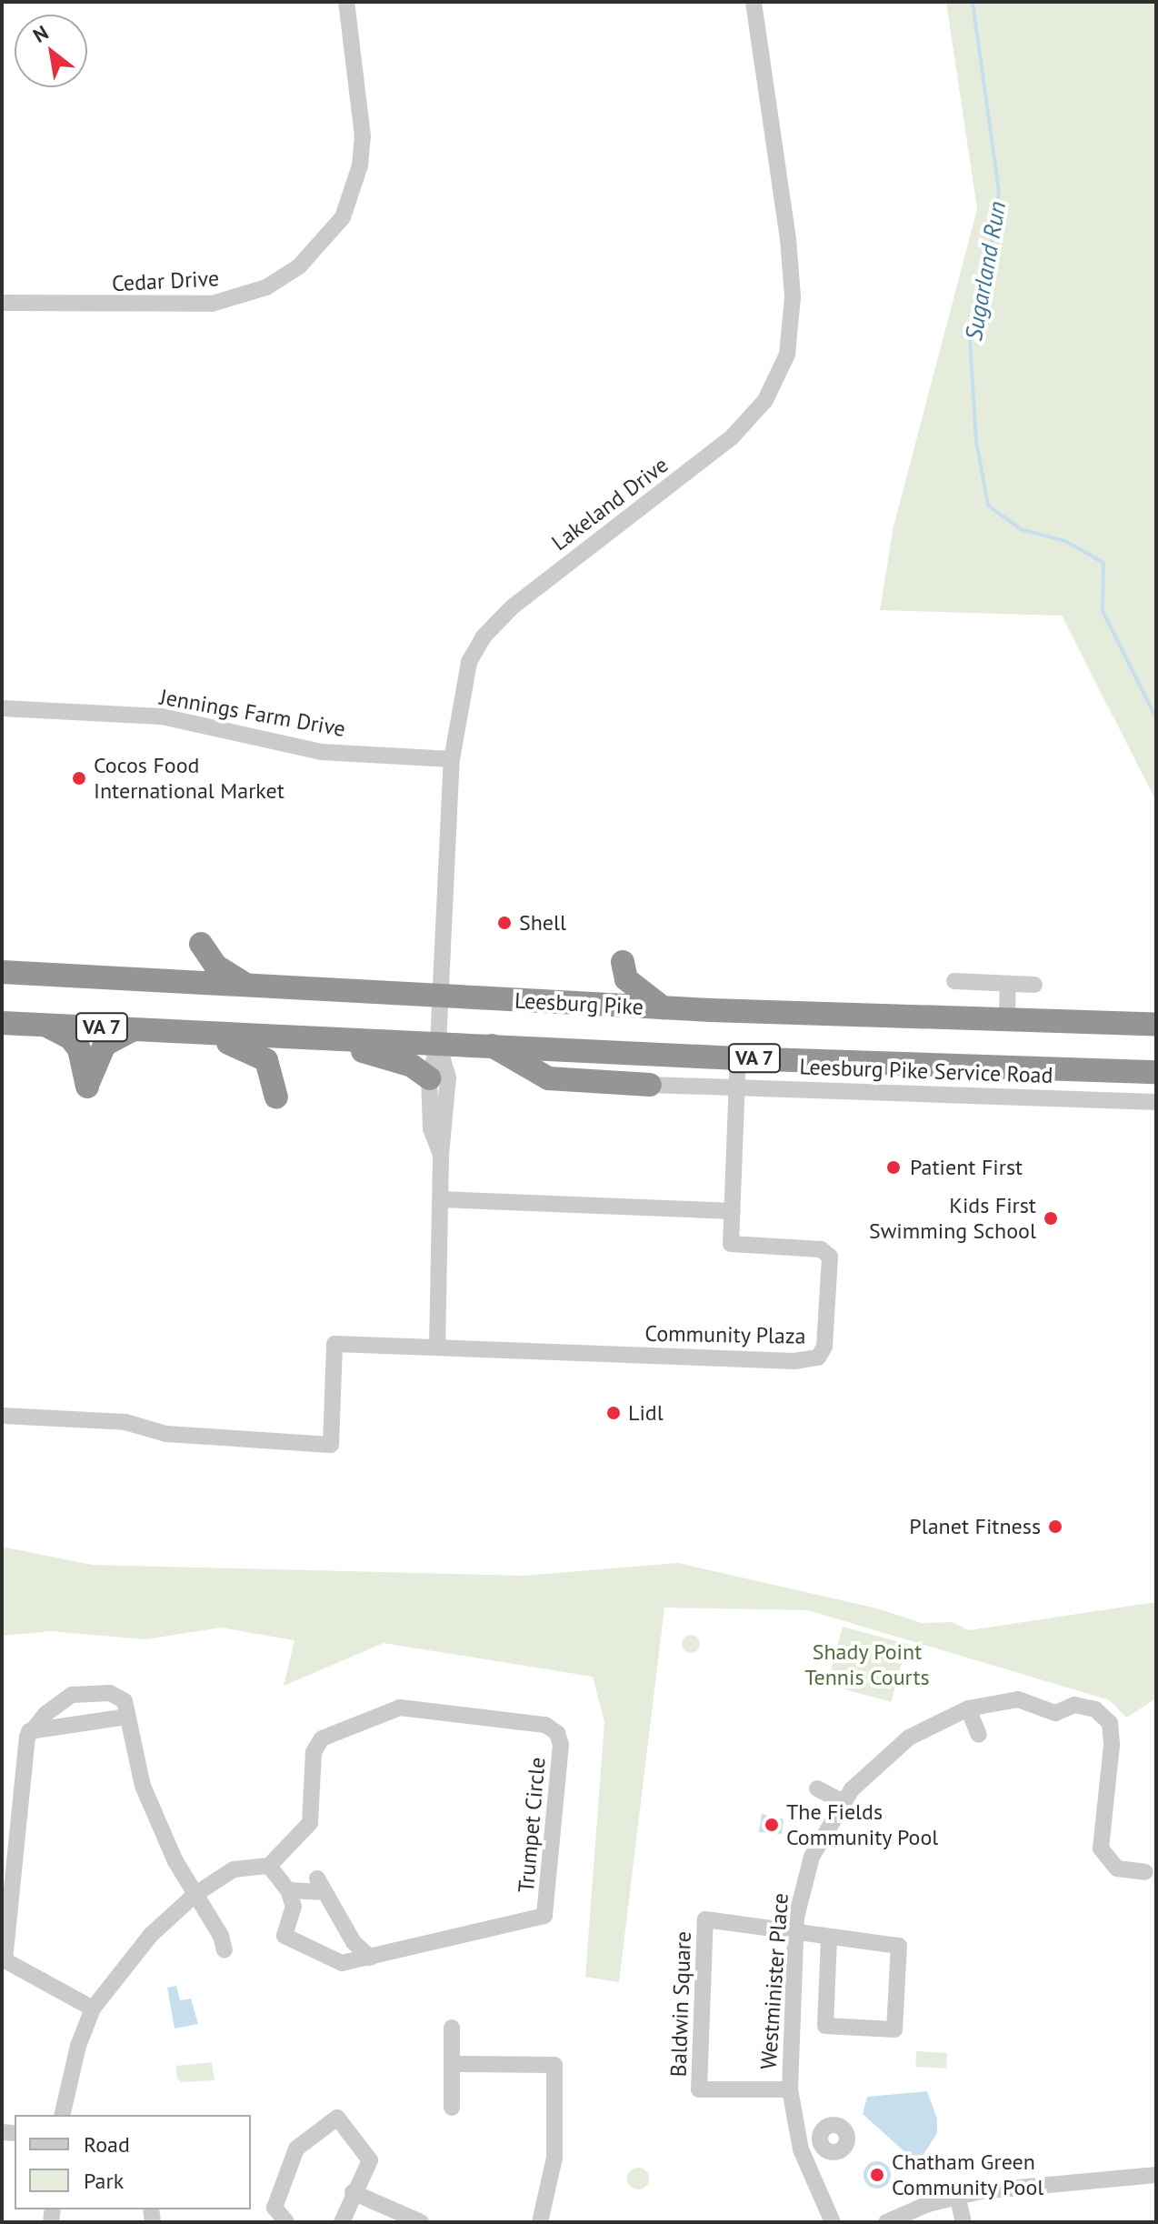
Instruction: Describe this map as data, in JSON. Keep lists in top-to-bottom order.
{
  "streets": {
    "highway": ["Leesburg Pike", "VA 7"],
    "street": [
      "Cedar Drive",
      "Lakeland Drive",
      "Jennings Farm Drive",
      "Leesburg Pike Service Road",
      "Community Plaza",
      "Trumpet Circle",
      "Westminister Place",
      "Baldwin Square"
    ]
  },
  "crossings": [
    ["Lakeland Drive", "Jennings Farm Drive"],
    ["Lakeland Drive", "Leesburg Pike"],
    ["Lakeland Drive", "VA 7"],
    ["VA 7", "Community Plaza"],
    ["Leesburg Pike Service Road", "Community Plaza"],
    ["Westminister Place", "Baldwin Square"]
  ],
  "water": ["Sugarland Run"],
  "parks": ["Shady Point Tennis Courts"],
  "places": [
    "Cocos Food International Market",
    "Shell",
    "Patient First",
    "Kids First Swimming School",
    "Lidl",
    "Planet Fitness",
    "The Fields Community Pool",
    "Chatham Green Community Pool"
  ],
  "legend": ["Road", "Park"],
  "north": "top left"
}
